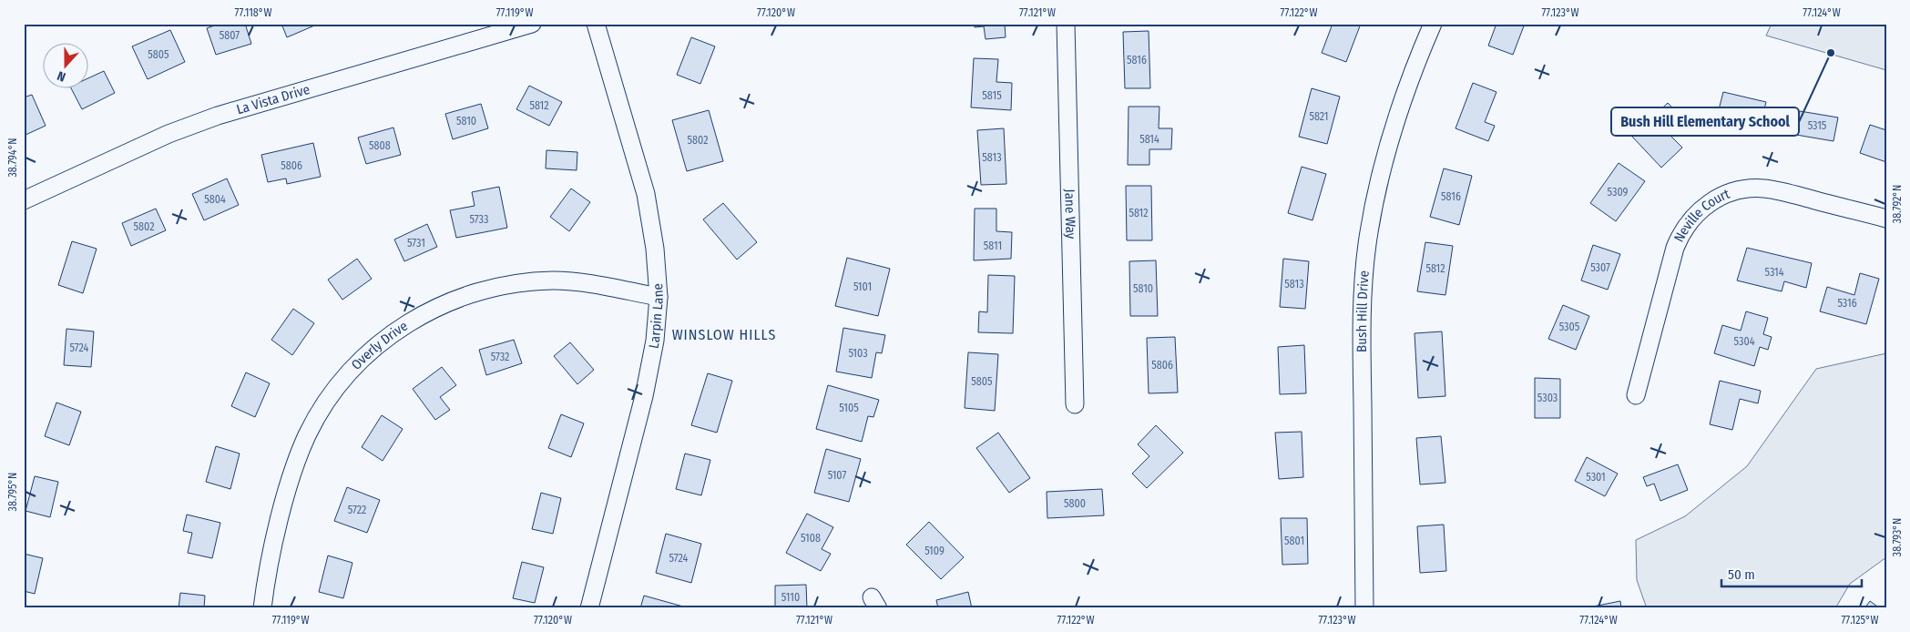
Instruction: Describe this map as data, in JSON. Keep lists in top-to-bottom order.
{
  "streets": {
    "street": [
      "La Vista Drive",
      "Jane Way",
      "Neville Court",
      "Bush Hill Drive",
      "Larpin Lane",
      "Overly Drive"
    ]
  },
  "crossings": [
    ["Larpin Lane", "Overly Drive"]
  ],
  "districts": ["WINSLOW HILLS"],
  "places": ["Bush Hill Elementary School"],
  "house_numbers": [
    "5807",
    "5805",
    "5816",
    "5815",
    "5812",
    "5821",
    "5810",
    "5315",
    "5814",
    "5802",
    "5808",
    "5813",
    "5806",
    "5309",
    "5816",
    "5804",
    "5812",
    "5733",
    "5802",
    "5731",
    "5811",
    "5307",
    "5812",
    "5314",
    "5813",
    "5101",
    "5810",
    "5316",
    "5305",
    "5304",
    "5724",
    "5103",
    "5732",
    "5806",
    "5805",
    "5303",
    "5105",
    "5107",
    "5301",
    "5800",
    "5722",
    "5108",
    "5801",
    "5109",
    "5724",
    "5110"
  ],
  "scale_bar": "50 m",
  "north": "bottom",
  "coordinates": [
    "77.118°W",
    "77.119°W",
    "77.120°W",
    "77.121°W",
    "77.122°W",
    "77.123°W",
    "77.124°W",
    "38.794°N",
    "38.792°N",
    "38.795°N",
    "38.793°N",
    "77.125°W"
  ]
}
